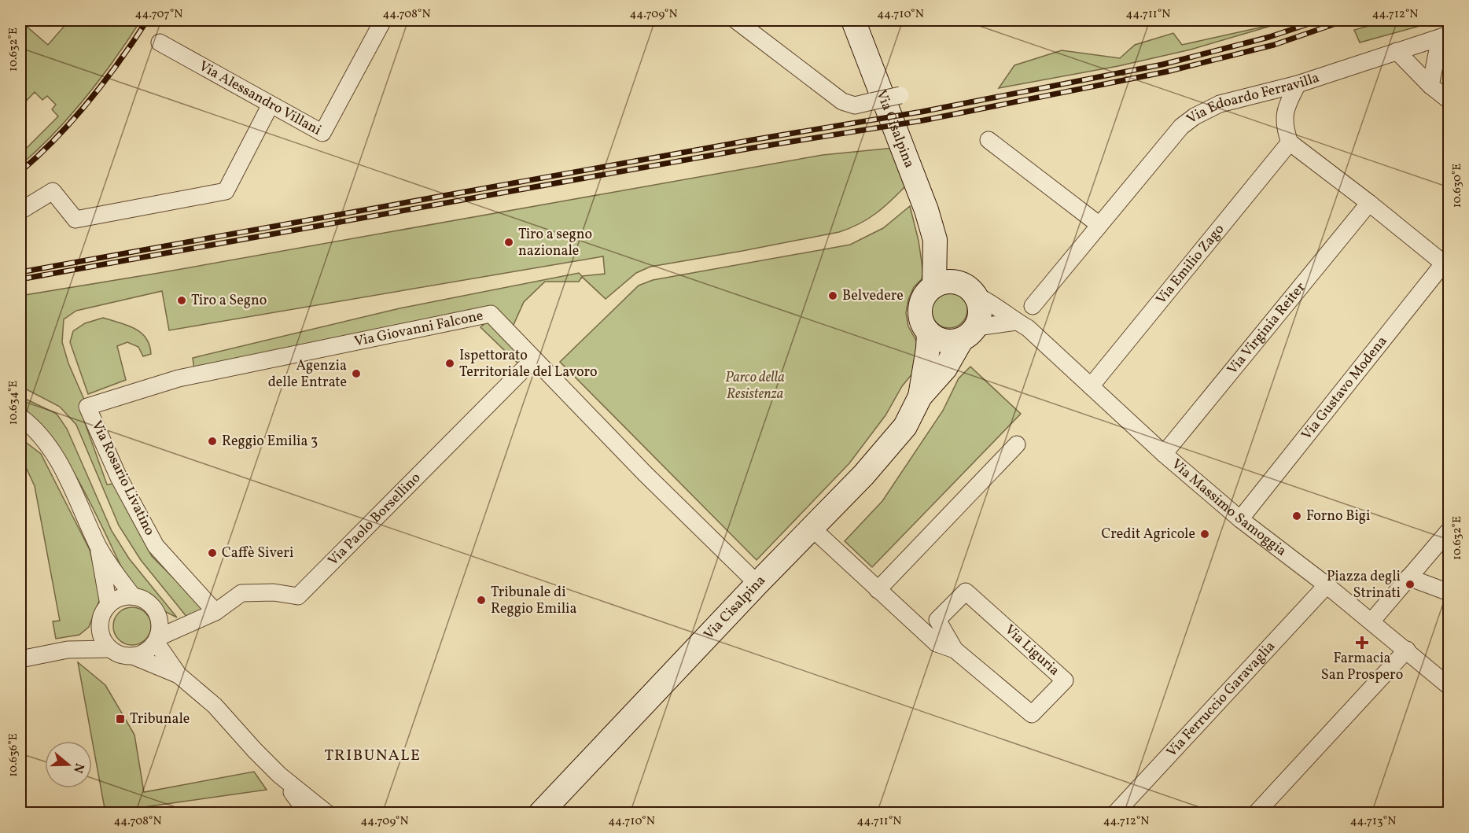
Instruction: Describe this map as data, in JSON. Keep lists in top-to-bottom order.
{
  "streets": {
    "main road": ["Via Cisalpina"],
    "street": [
      "Via Alessandro Villani",
      "Via Edoardo Ferravilla",
      "Via Emilio Zago",
      "Via Giovanni Falcone",
      "Via Virginia Reiter",
      "Via Gustavo Modena",
      "Via Rosario Livatino",
      "Via Massimo Samoggia",
      "Via Paolo Borsellino",
      "Via Liguria",
      "Via Ferruccio Garavaglia"
    ]
  },
  "crossings": [
    ["Via Cisalpina", "Via Giovanni Falcone"],
    ["Via Cisalpina", "Via Massimo Samoggia"],
    ["Via Cisalpina", "Via Liguria"],
    ["Via Emilio Zago", "Via Massimo Samoggia"],
    ["Via Giovanni Falcone", "Via Rosario Livatino"],
    ["Via Giovanni Falcone", "Via Paolo Borsellino"],
    ["Via Virginia Reiter", "Via Massimo Samoggia"],
    ["Via Gustavo Modena", "Via Massimo Samoggia"],
    ["Via Rosario Livatino", "Via Paolo Borsellino"],
    ["Via Massimo Samoggia", "Via Ferruccio Garavaglia"]
  ],
  "districts": ["TRIBUNALE"],
  "parks": ["Parco della Resistenza"],
  "places": {
    "other": [
      "Tiro a segno nazionale",
      "Belvedere",
      "Tiro a Segno",
      "Ispettorato Territoriale del Lavoro",
      "Agenzia delle Entrate",
      "Reggio Emilia 3",
      "Forno Bigi",
      "Credit Agricole",
      "Caffè Siveri",
      "Piazza degli Strinati",
      "Tribunale di Reggio Emilia"
    ],
    "health": ["Farmacia San Prospero"],
    "transit": ["Tribunale"]
  },
  "north": "right",
  "coordinates": [
    "44.707°N",
    "44.708°N",
    "44.709°N",
    "44.710°N",
    "44.711°N",
    "44.712°N",
    "10.632°E",
    "10.630°E",
    "10.634°E",
    "10.636°E",
    "44.713°N"
  ]
}
